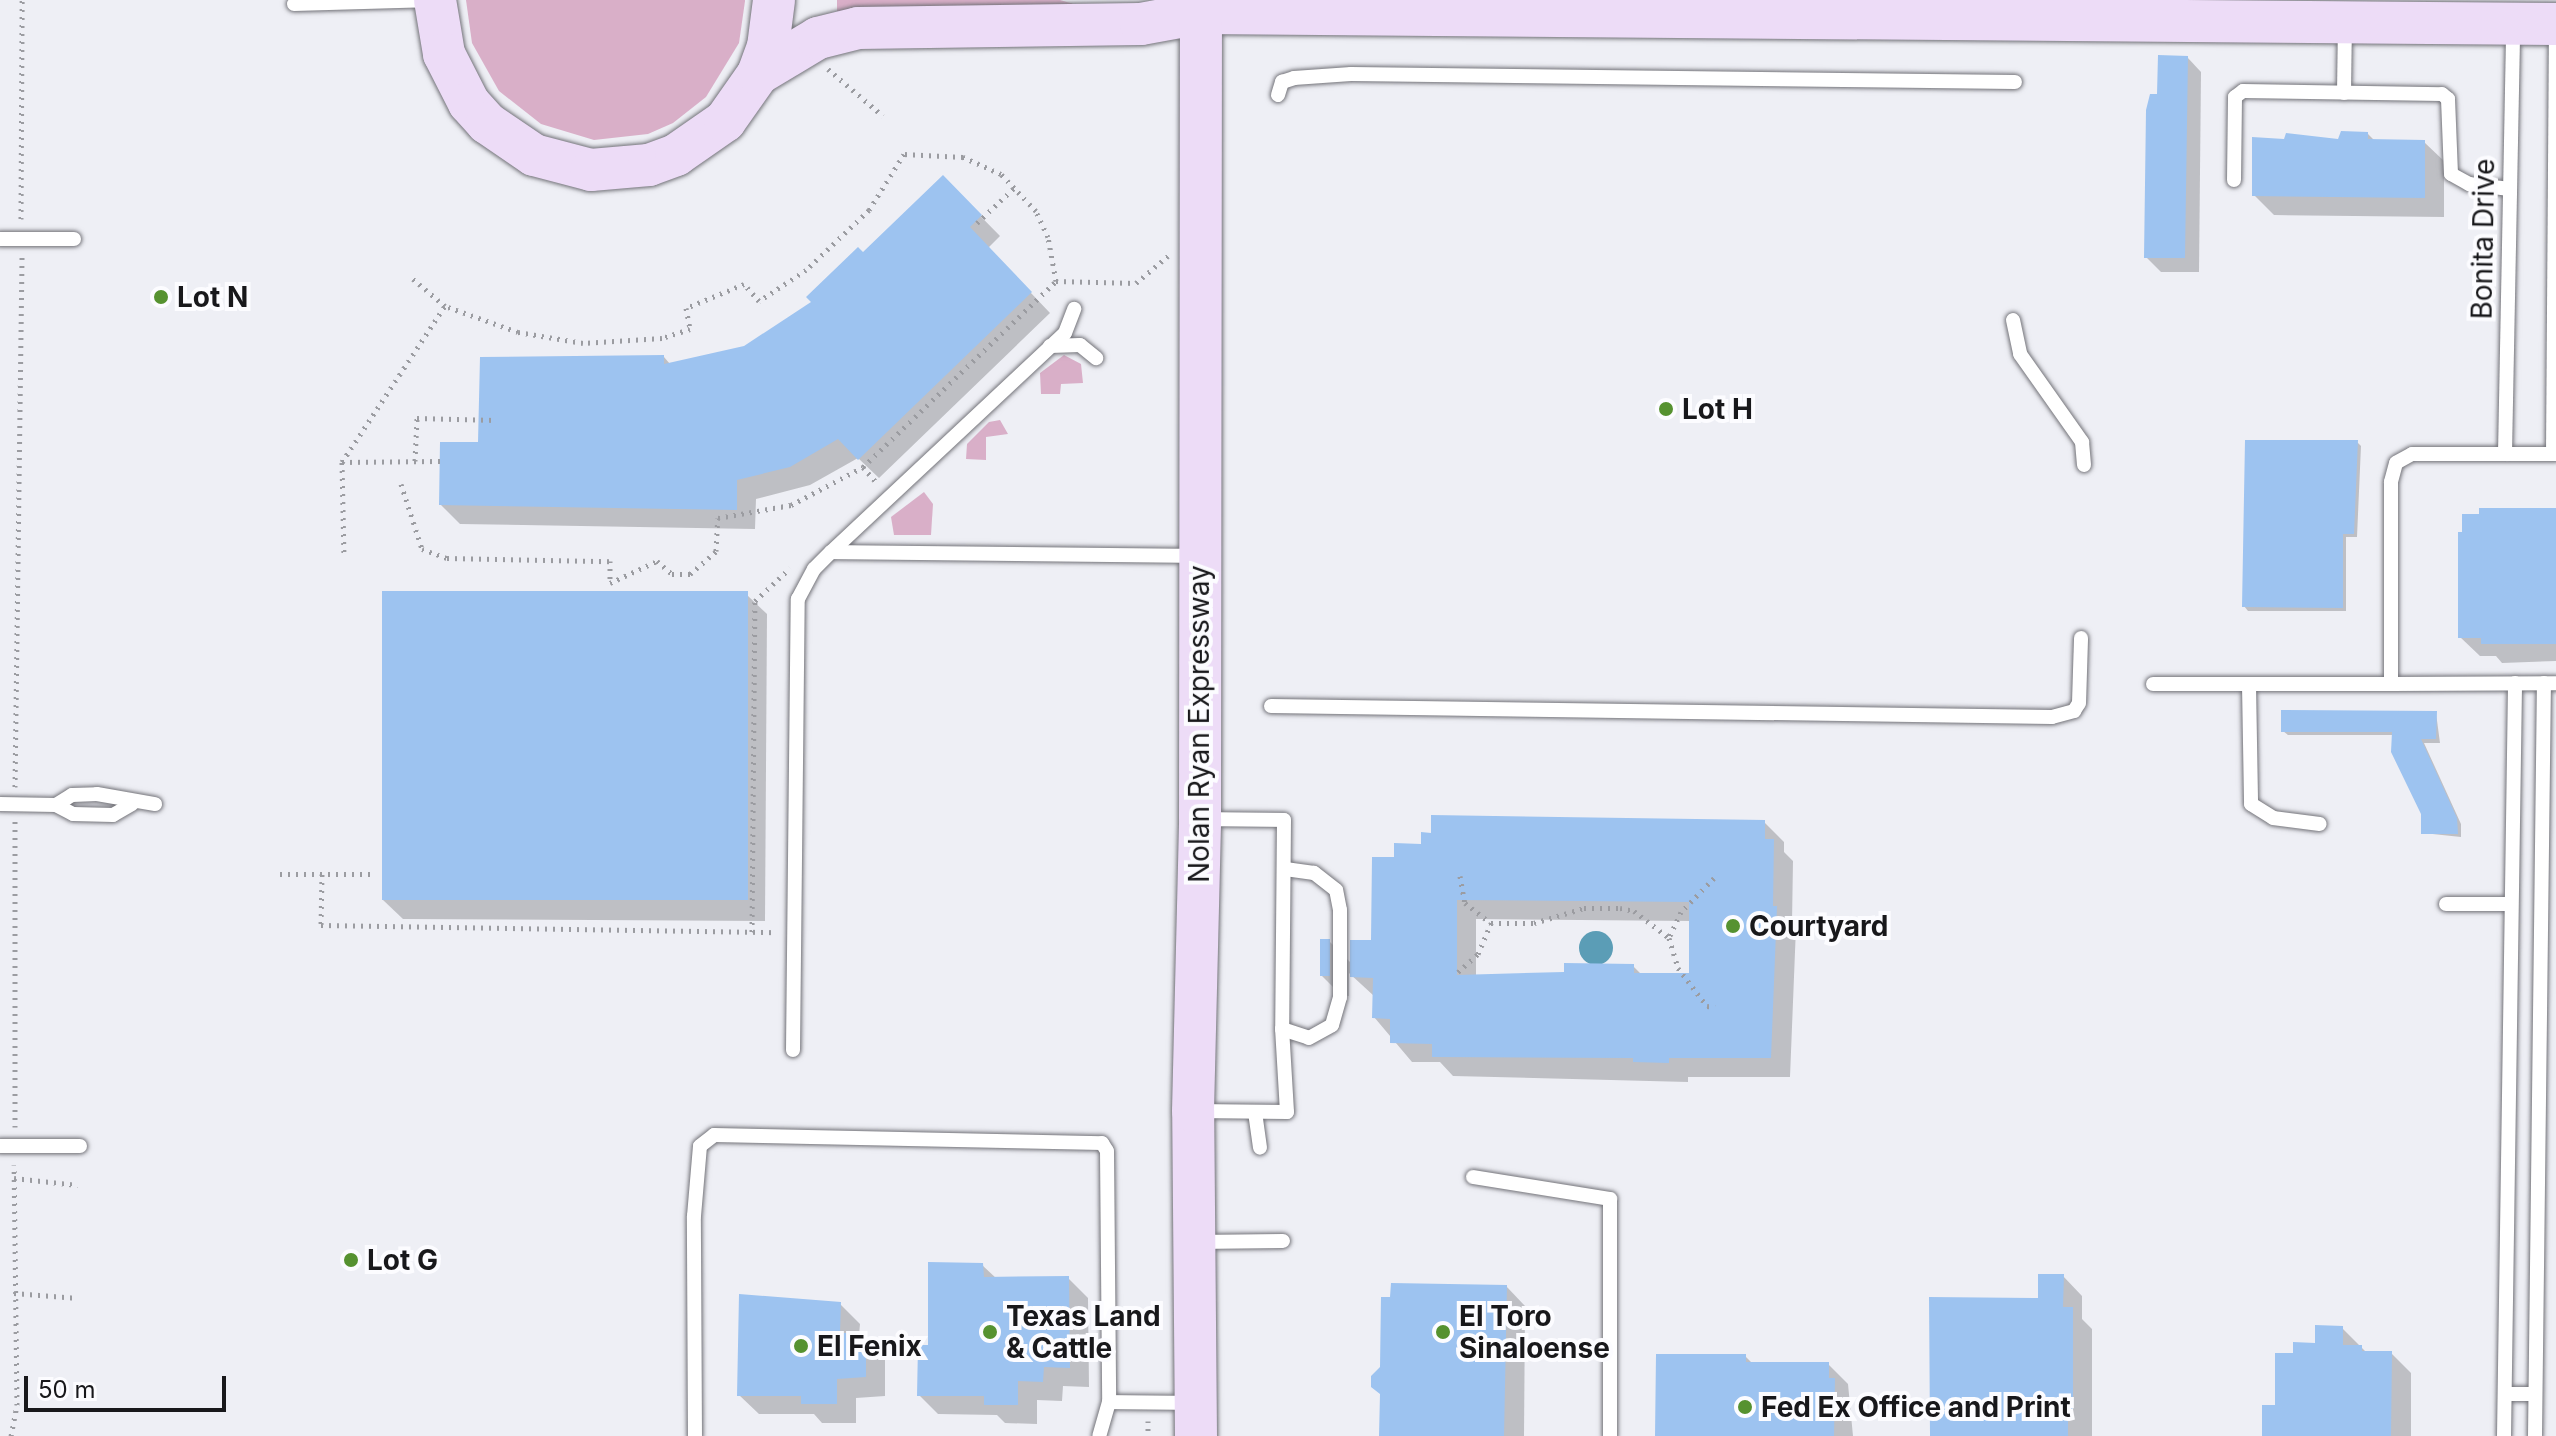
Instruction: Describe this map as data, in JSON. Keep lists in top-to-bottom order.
{
  "streets": {
    "street": ["Nolan Ryan Expressway"],
    "lane": ["Bonita Drive"]
  },
  "places": [
    "Lot N",
    "Lot H",
    "Courtyard",
    "Lot G",
    "Texas Land & Cattle",
    "El Toro Sinaloense",
    "El Fenix",
    "Fed Ex Office and Print"
  ],
  "scale_bar": "50 m"
}
